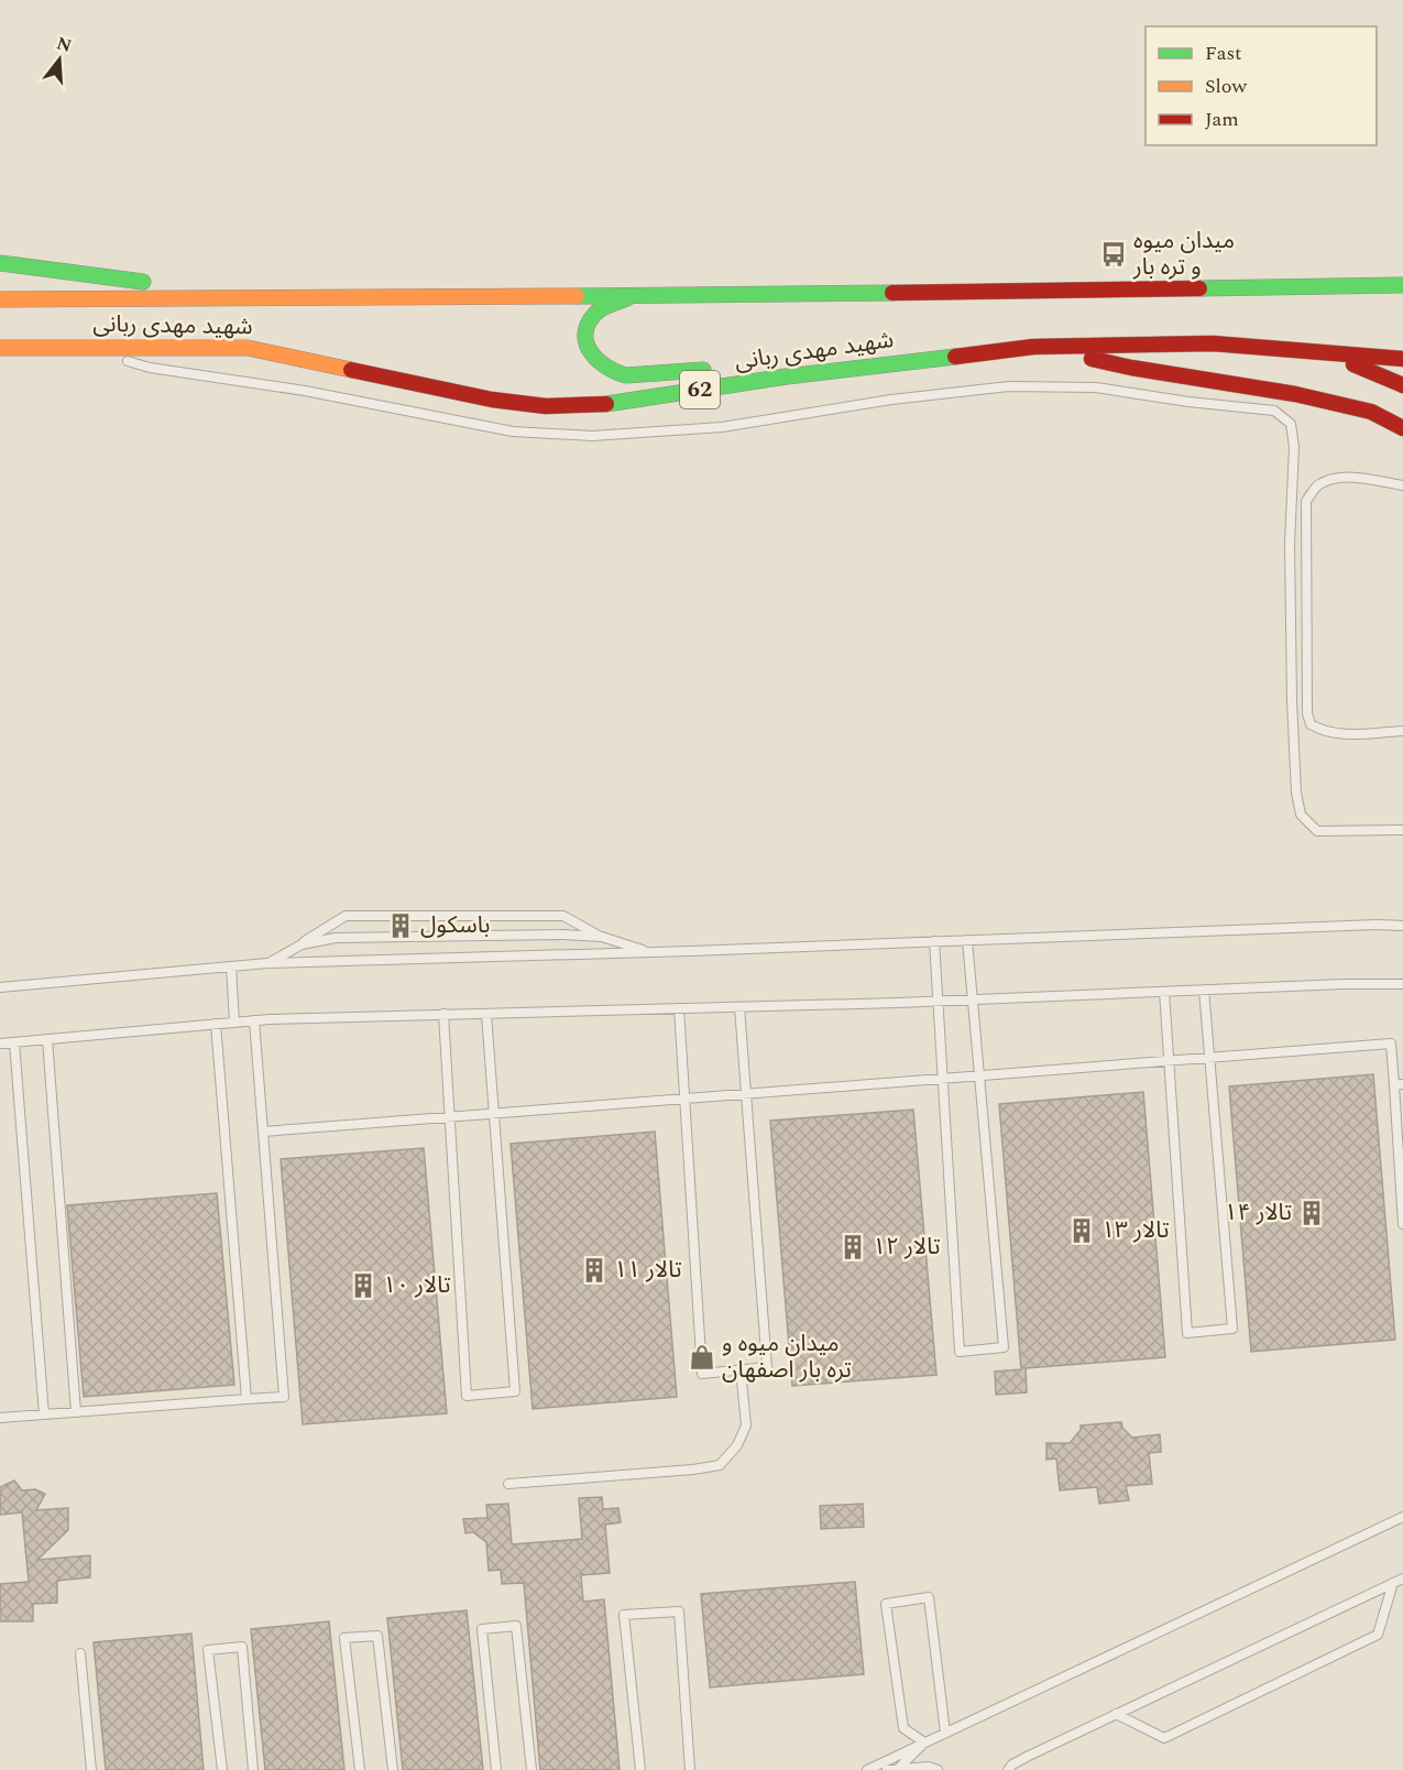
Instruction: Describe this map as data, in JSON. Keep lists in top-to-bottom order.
{
  "streets": {
    "highway": ["شهید مهدی ربانی", "62"]
  },
  "places": {
    "bus stop": ["میدان میوه و تره بار"],
    "building": [
      "باسكول",
      "تالار ۱۴",
      "تالار ۱۳",
      "تالار ۱۲",
      "تالار ۱۱",
      "تالار ۱۰"
    ],
    "shop": ["میدان میوه و تره بار اصفهان"]
  },
  "legend": ["Fast", "Slow", "Jam"],
  "north": "top"
}
